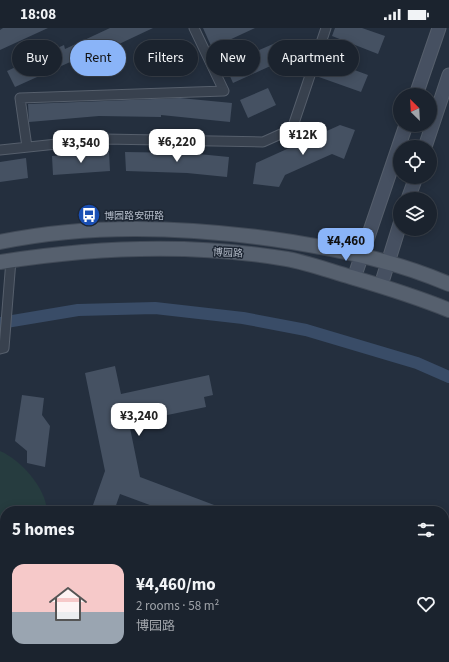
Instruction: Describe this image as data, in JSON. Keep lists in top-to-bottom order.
{
  "streets": {
    "main road": ["博园路"]
  },
  "places": {
    "bus stop": ["博园路安研路"]
  },
  "north": "top left",
  "page": {
    "status": "18:08",
    "chip": [
      "Buy",
      "Rent",
      "Filters",
      "New",
      "Apartment"
    ],
    "price": [
      "¥12K",
      "¥6,220",
      "¥3,540",
      "¥4,460",
      "¥3,240"
    ],
    "heading": "5 homes",
    "list": [
      {
        "name": "¥4,460/mo",
        "note": "2 rooms · 58 m² · 博园路"
      }
    ]
  }
}
